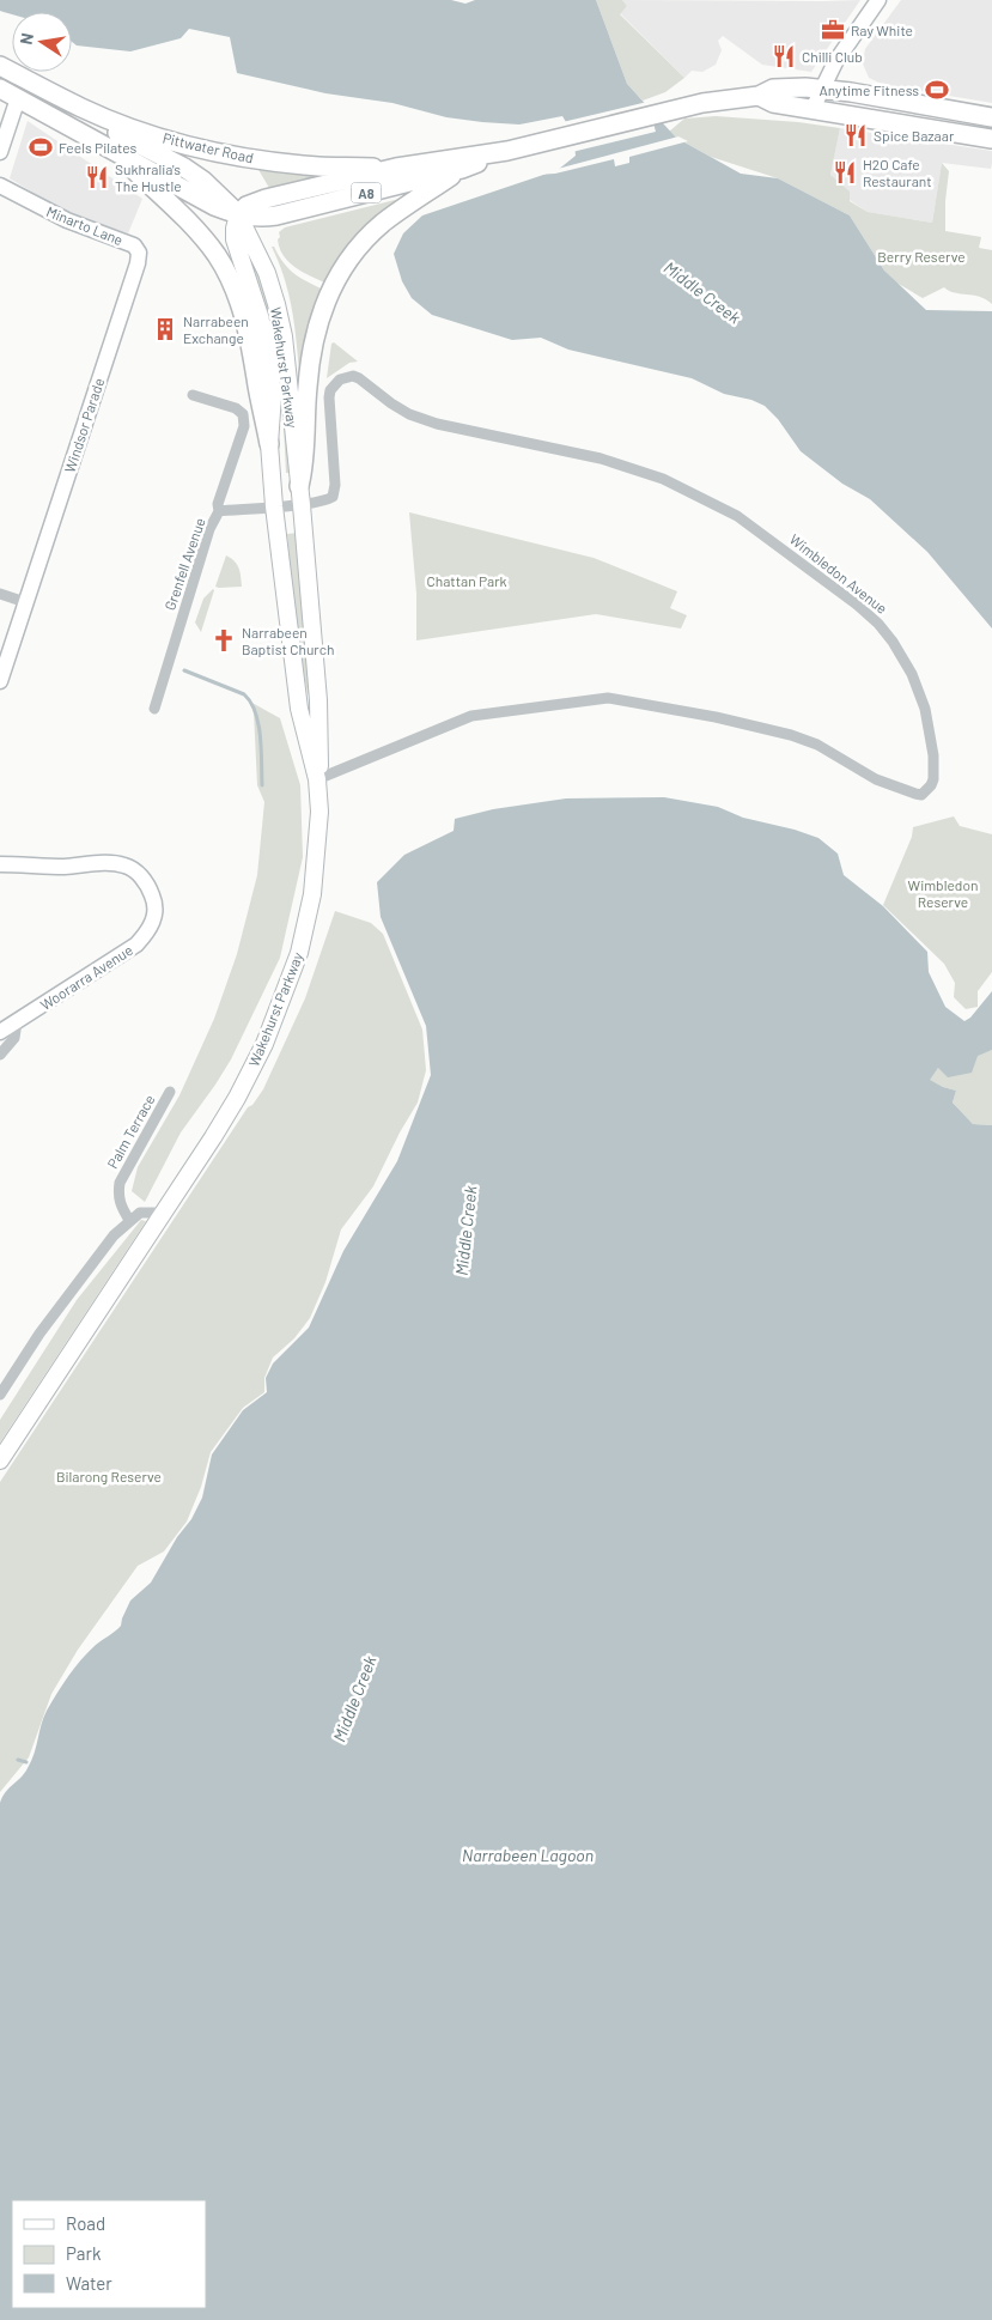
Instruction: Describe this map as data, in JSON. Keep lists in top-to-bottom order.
{
  "streets": {
    "highway": ["Pittwater Road", "A8"],
    "main road": ["Wakehurst Parkway"],
    "street": [
      "Minarto Lane",
      "Windsor Parade",
      "Grenfell Avenue",
      "Wimbledon Avenue",
      "Woorarra Avenue",
      "Palm Terrace"
    ]
  },
  "crossings": [
    ["Pittwater Road", "Wakehurst Parkway"],
    ["Minarto Lane", "Windsor Parade"],
    ["Wakehurst Parkway", "Wimbledon Avenue"],
    ["Grenfell Avenue", "Wimbledon Avenue"]
  ],
  "water": ["Middle Creek", "Narrabeen Lagoon"],
  "parks": [
    "Berry Reserve",
    "Chattan Park",
    "Wimbledon Reserve",
    "Bilarong Reserve"
  ],
  "places": {
    "office": ["Ray White"],
    "restaurant": [
      "Chilli Club",
      "Spice Bazaar",
      "H2O Cafe Restaurant",
      "Sukhralia's The Hustle"
    ],
    "sports": ["Anytime Fitness", "Feels Pilates"],
    "building": ["Narrabeen Exchange"],
    "church": ["Narrabeen Baptist Church"]
  },
  "legend": ["Road", "Park", "Water"],
  "north": "left"
}
